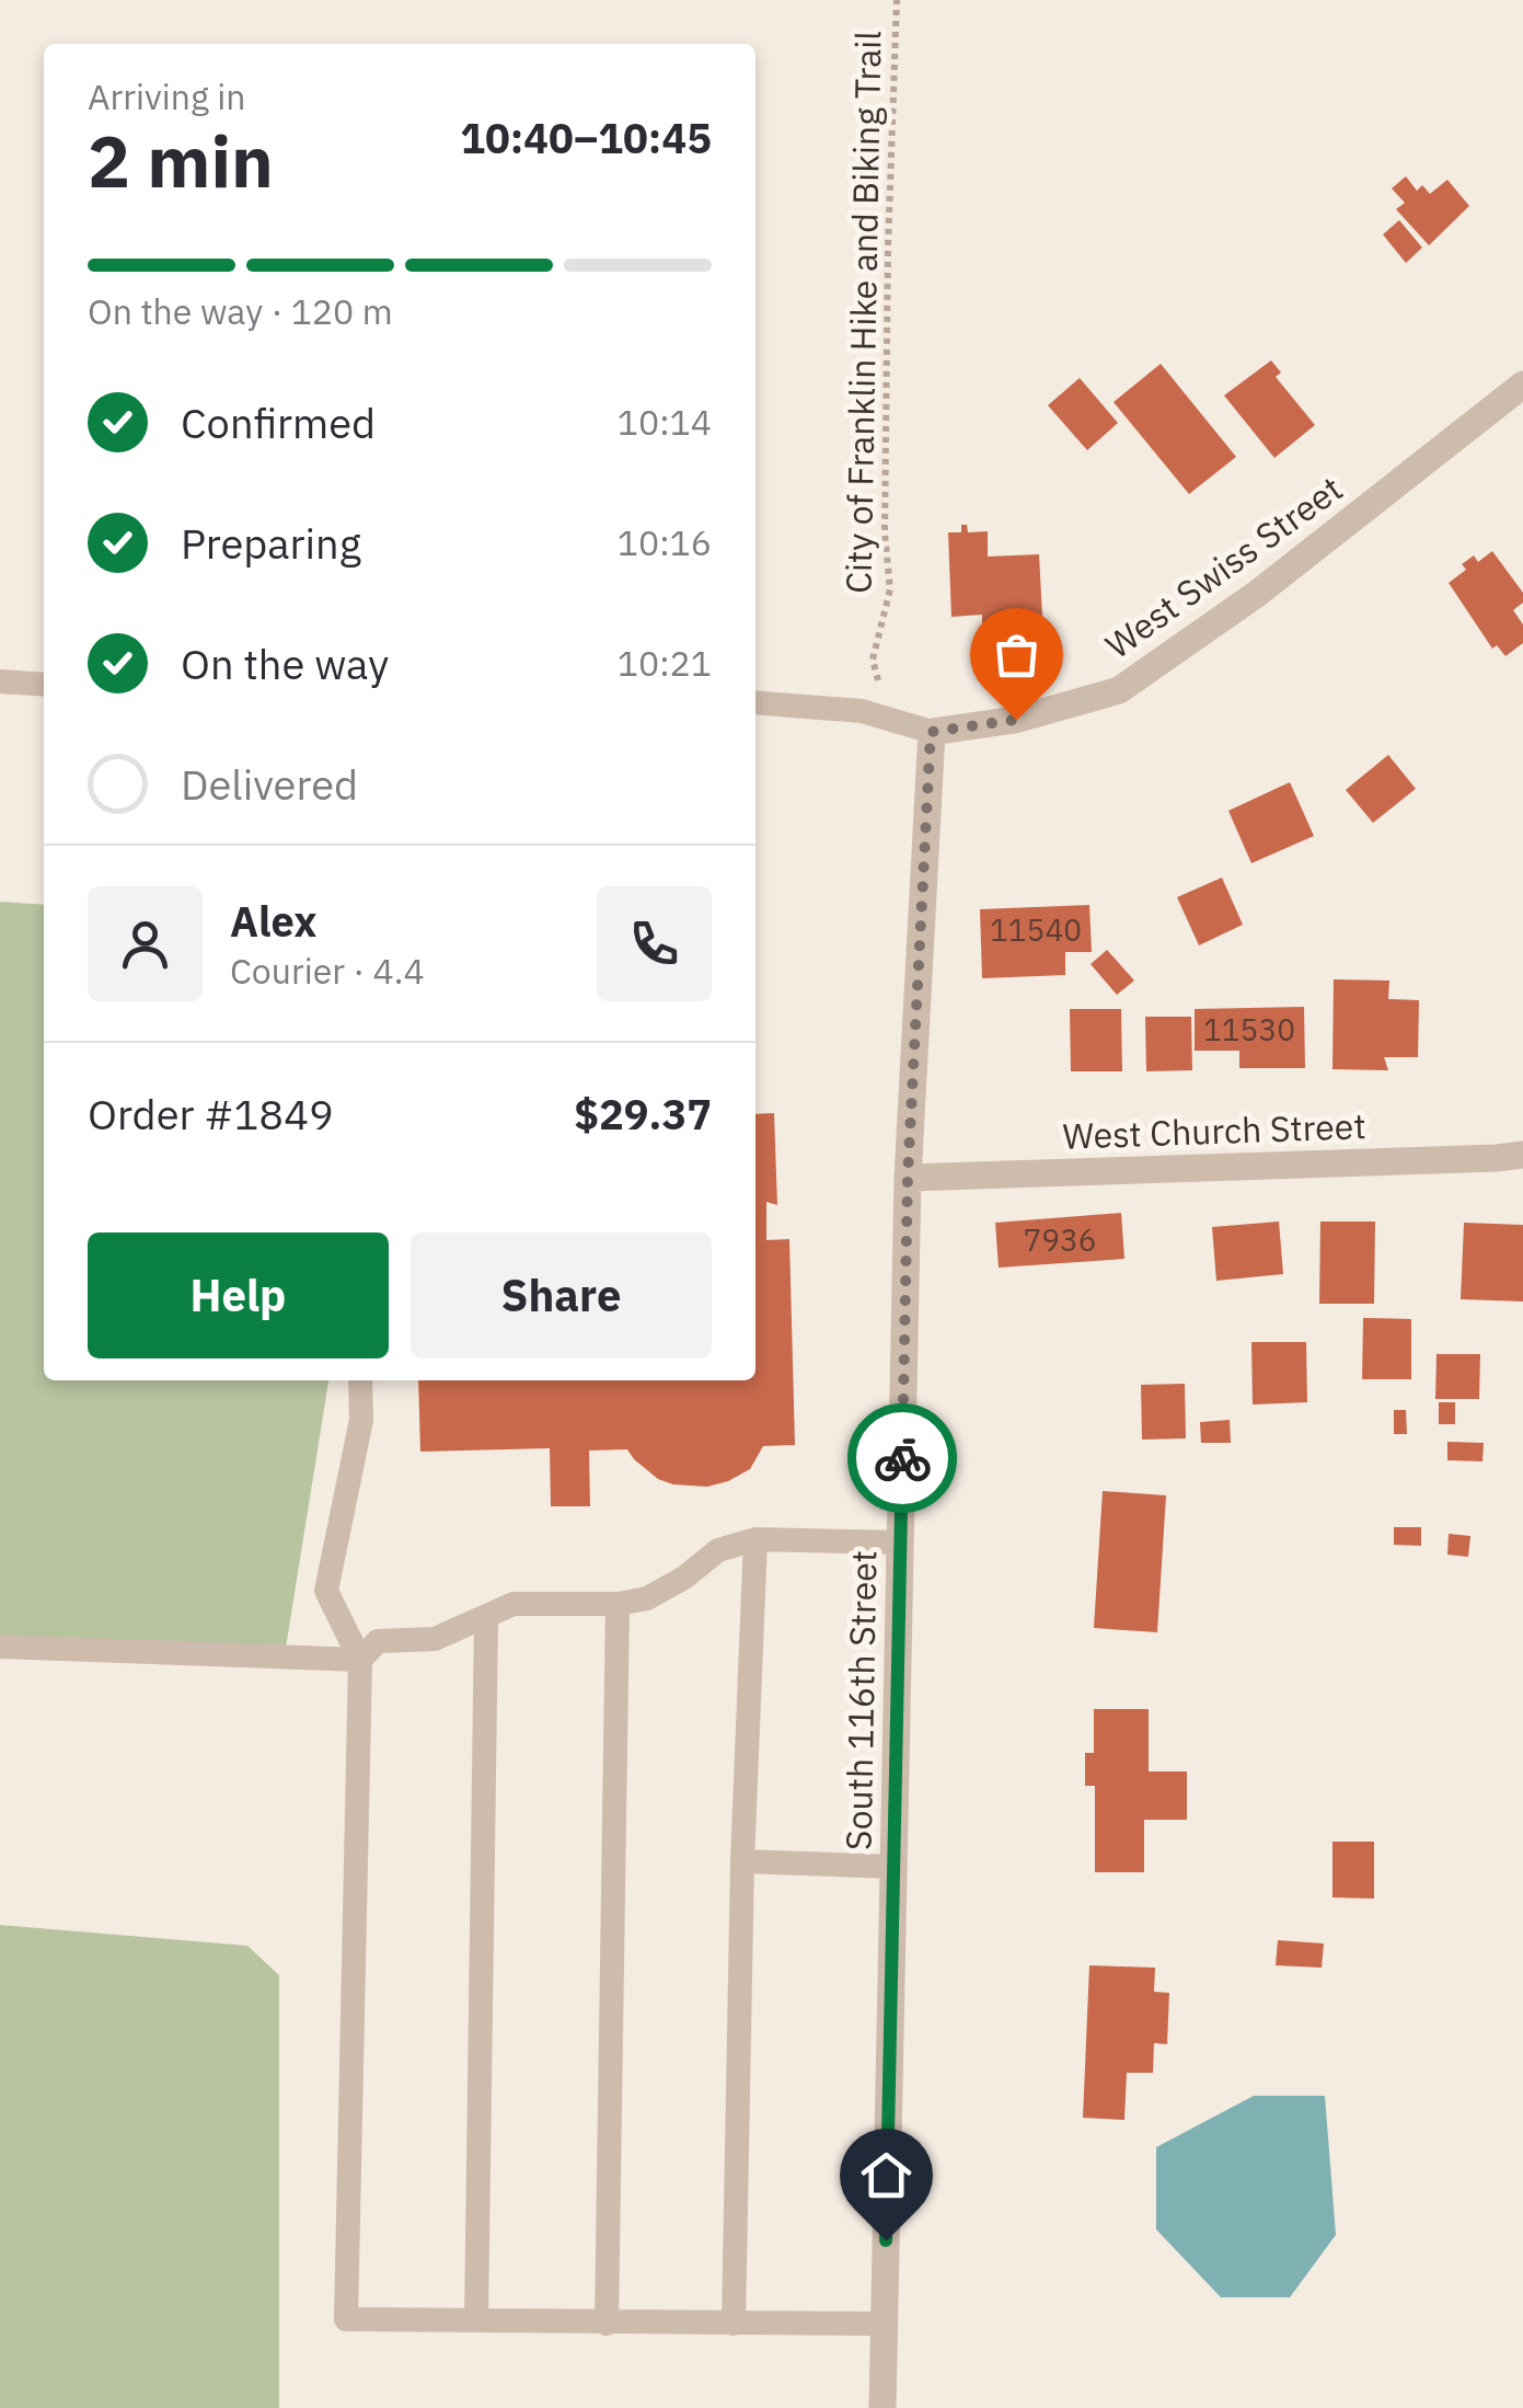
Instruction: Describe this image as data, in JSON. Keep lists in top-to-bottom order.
{
  "streets": {
    "street": ["West Swiss Street", "West Church Street", "South 116th Street"],
    "path": ["City of Franklin Hike and Biking Trail"]
  },
  "crossings": [
    ["West Swiss Street", "South 116th Street"],
    ["West Church Street", "South 116th Street"]
  ],
  "house_numbers": ["11540", "11530", "7936"],
  "page": {
    "heading": ["2 min", "Arriving in", "10:40–10:45"],
    "panel": [
      "Alex",
      "Courier · 4.4",
      "Order #1849",
      "$29.37"
    ],
    "bar": "On the way · 120 m",
    "list": [
      ["Confirmed", "10:14"],
      ["Preparing", "10:16"],
      ["On the way", "10:21"],
      "Delivered"
    ],
    "buttons": ["Help", "Share"]
  }
}
